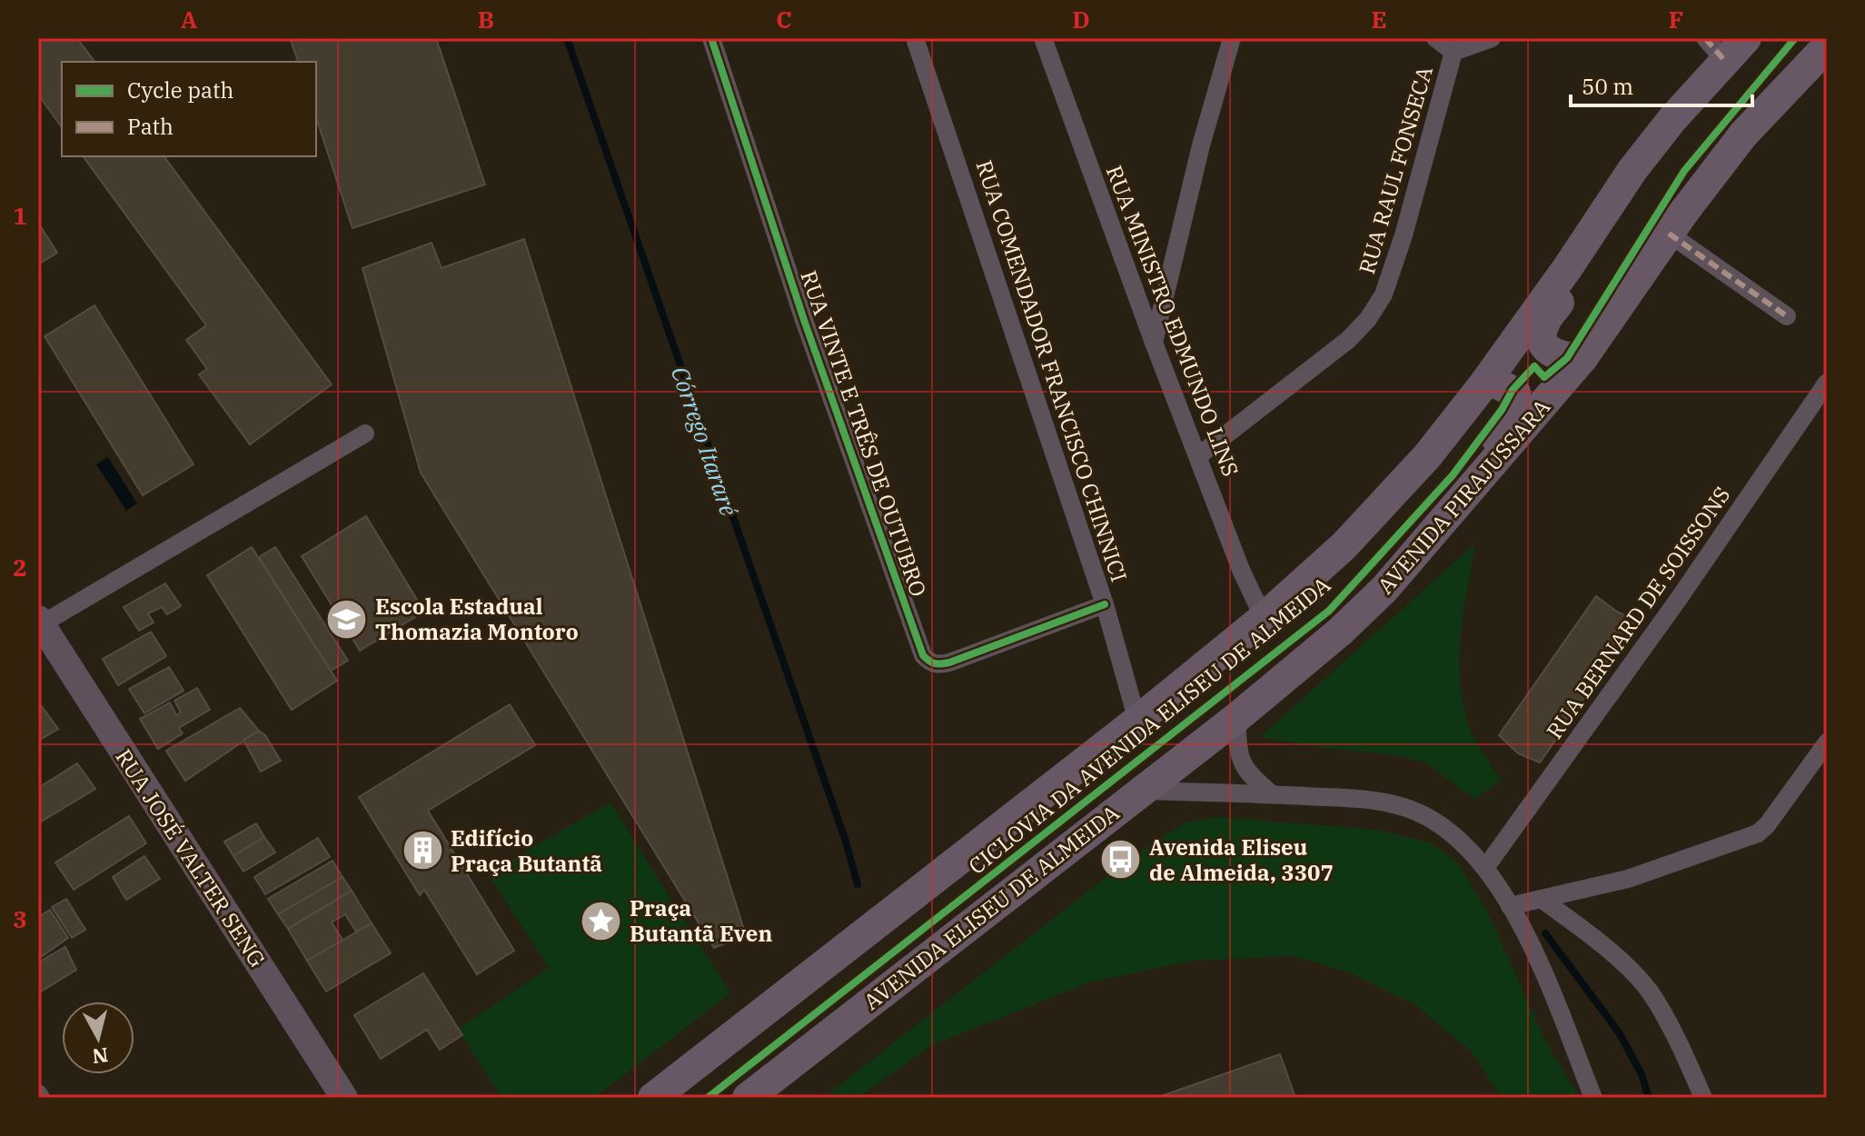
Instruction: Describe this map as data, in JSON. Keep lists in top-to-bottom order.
{
  "streets": {
    "main road": ["AVENIDA PIRAJUSSARA", "AVENIDA ELISEU DE ALMEIDA"],
    "street": [
      "RUA RAUL FONSECA",
      "RUA MINISTRO EDMUNDO LINS",
      "RUA COMENDADOR FRANCISCO CHINNICI",
      "RUA VINTE E TRÊS DE OUTUBRO",
      "RUA BERNARD DE SOISSONS",
      "RUA JOSÉ VALTER SENG"
    ],
    "cycle path": ["CICLOVIA DA AVENIDA ELISEU DE ALMEIDA"]
  },
  "crossings": [
    ["RUA RAUL FONSECA", "RUA MINISTRO EDMUNDO LINS"],
    ["RUA COMENDADOR FRANCISCO CHINNICI", "RUA VINTE E TRÊS DE OUTUBRO"],
    ["AVENIDA PIRAJUSSARA", "AVENIDA ELISEU DE ALMEIDA"]
  ],
  "water": ["Córrego Itararé"],
  "places": {
    "school or university": ["Escola Estadual Thomazia Montoro"],
    "building": ["Edifício Praça Butantã"],
    "bus stop": ["Avenida Eliseu de Almeida, 3307"],
    "place": ["Praça Butantã Even"]
  },
  "legend": ["Cycle path", "Path"],
  "scale_bar": "50 m",
  "north": "bottom",
  "grid": {
    "columns": [
      "A",
      "B",
      "C",
      "D",
      "E",
      "F"
    ],
    "rows": ["1", "2", "3"]
  }
}
